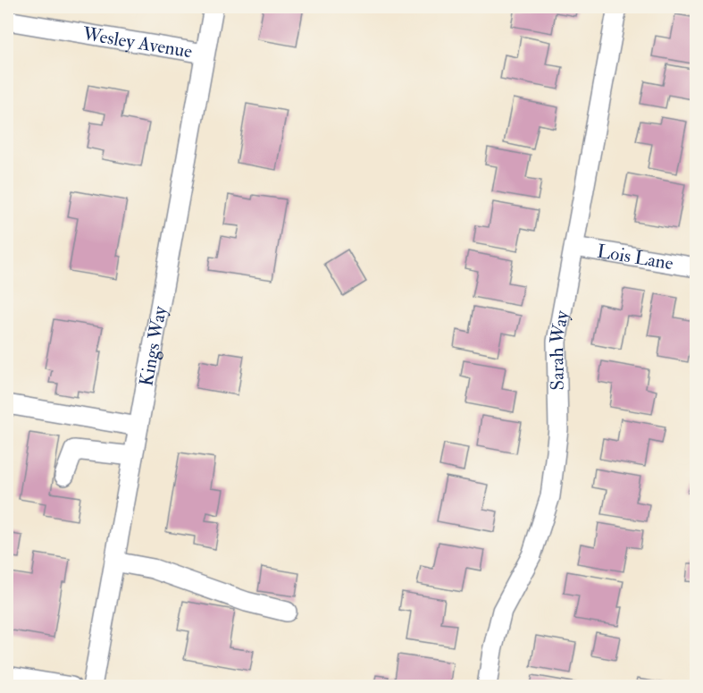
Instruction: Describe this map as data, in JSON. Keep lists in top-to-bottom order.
{
  "streets": {
    "street": [
      "Wesley Avenue",
      "Lois Lane",
      "Kings Way",
      "Sarah Way"
    ]
  },
  "crossings": [
    ["Wesley Avenue", "Kings Way"],
    ["Lois Lane", "Sarah Way"]
  ]
}
